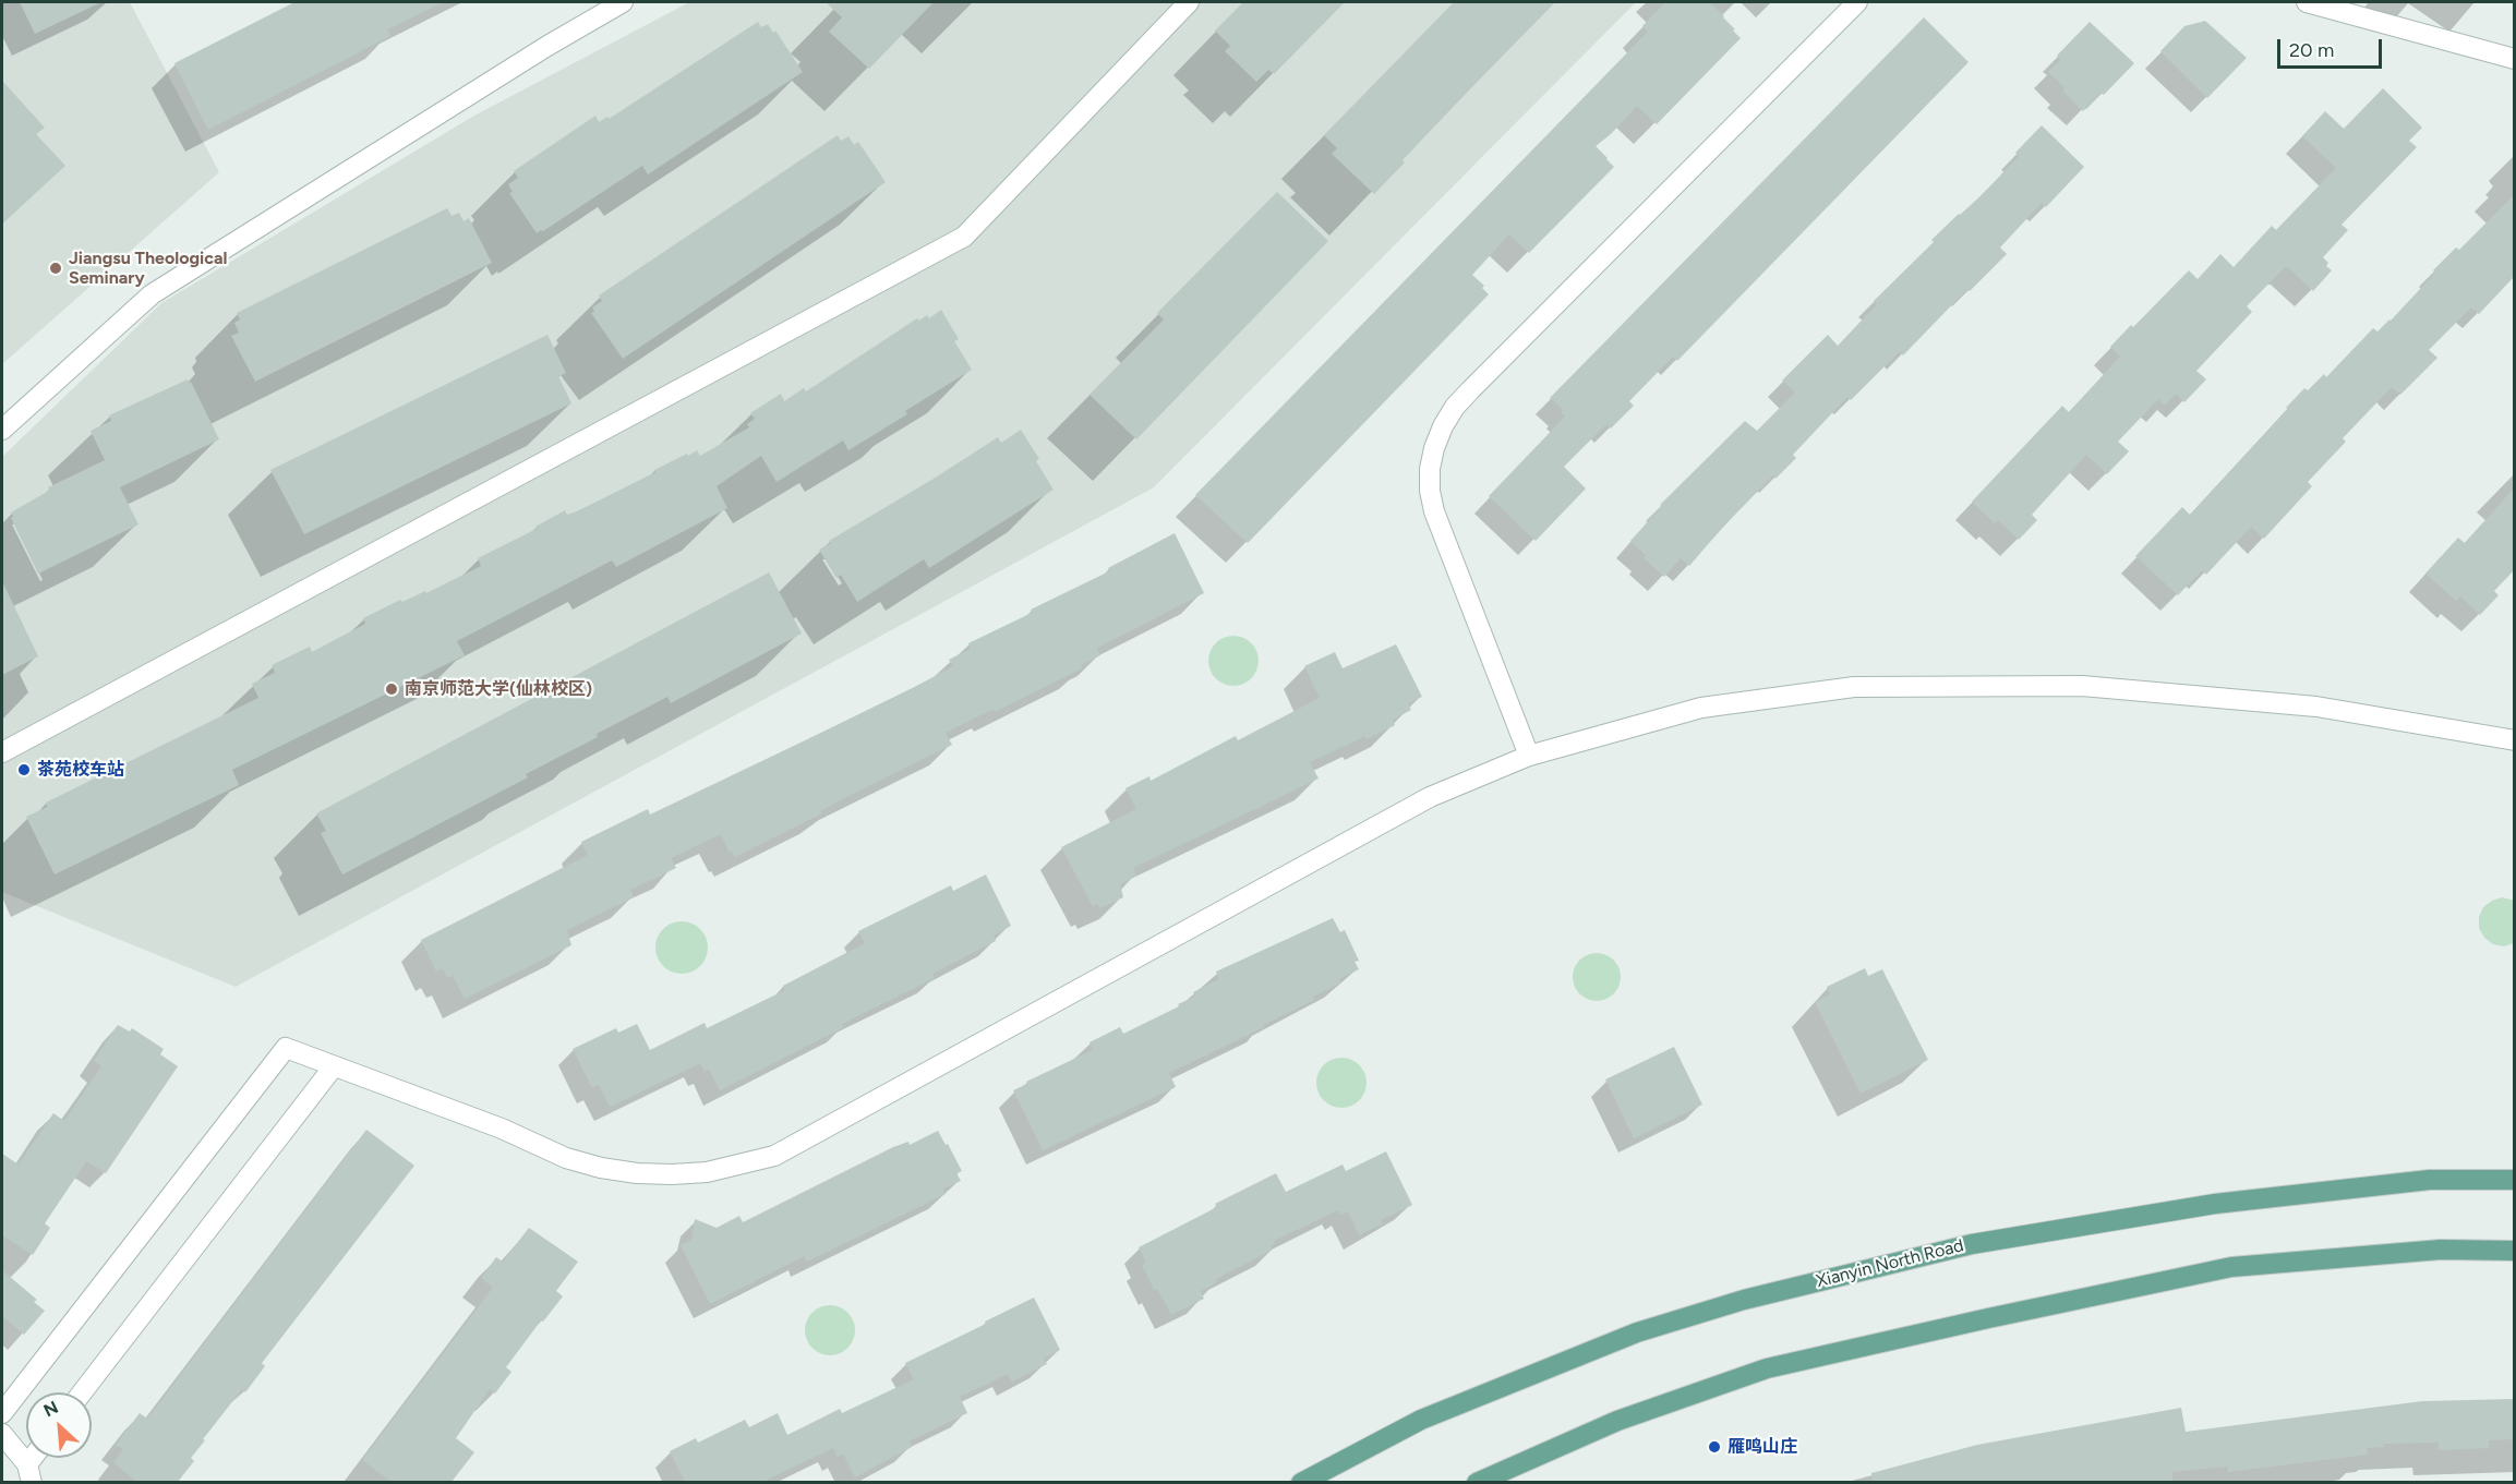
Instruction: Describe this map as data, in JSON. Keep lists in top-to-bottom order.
{
  "streets": {
    "main road": ["Xianyin North Road"]
  },
  "places": [
    "Jiangsu Theological Seminary",
    "南京师范大学(仙林校区)",
    "茶苑校车站",
    "雁鸣山庄"
  ],
  "scale_bar": "20 m",
  "north": "top left"
}
